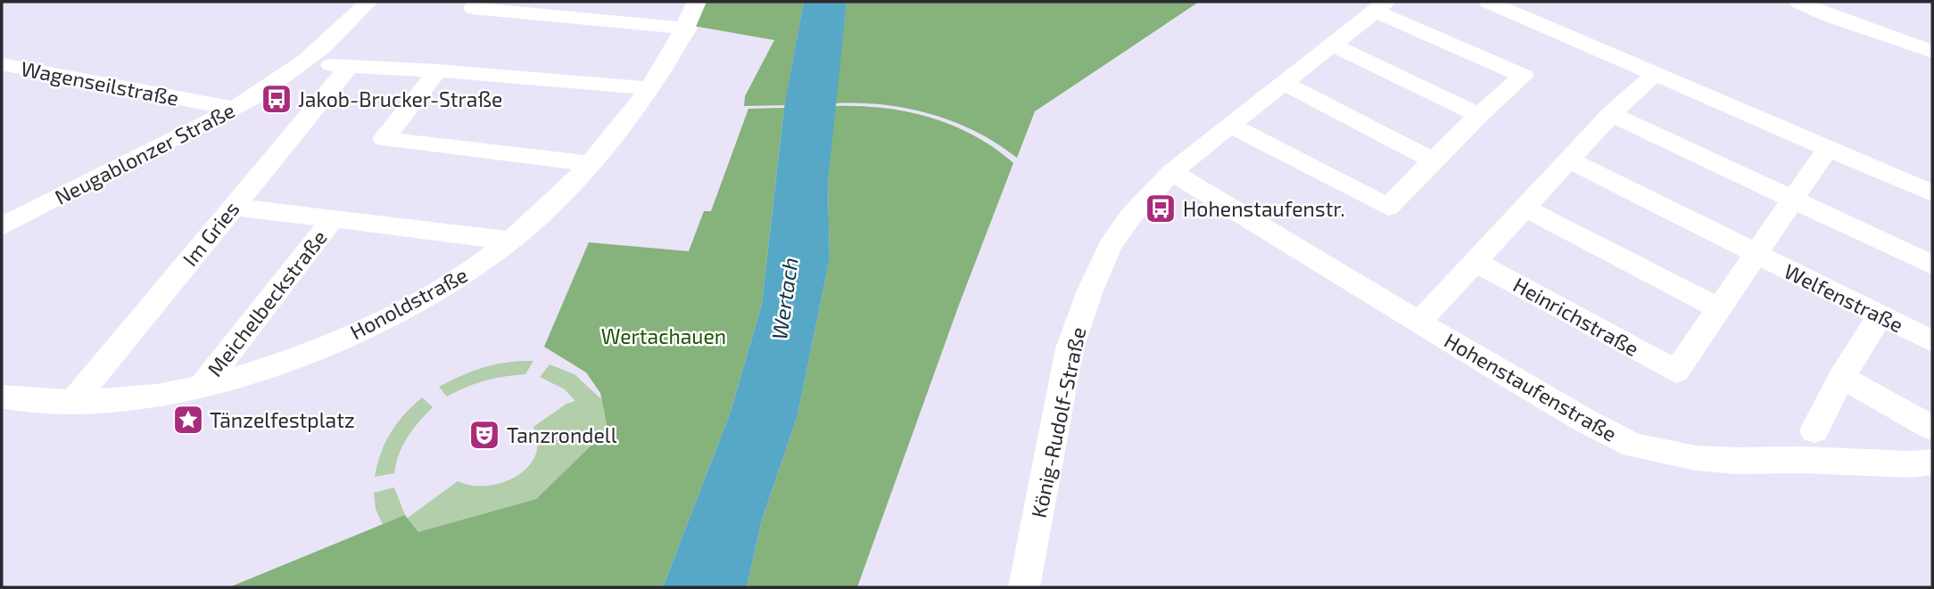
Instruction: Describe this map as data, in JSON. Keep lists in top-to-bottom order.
{
  "streets": {
    "street": [
      "Wagenseilstraße",
      "Neugablonzer Straße",
      "Im Gries",
      "Welfenstraße",
      "Meichelbeckstraße",
      "Honoldstraße",
      "Heinrichstraße",
      "Hohenstaufenstraße",
      "König-Rudolf-Straße"
    ]
  },
  "crossings": [
    ["Wagenseilstraße", "Neugablonzer Straße"],
    ["Im Gries", "Meichelbeckstraße"],
    ["Im Gries", "Honoldstraße"],
    ["Meichelbeckstraße", "Honoldstraße"],
    ["Hohenstaufenstraße", "König-Rudolf-Straße"]
  ],
  "water": ["Wertach"],
  "parks": ["Wertachauen"],
  "places": {
    "bus stop": ["Jakob-Brucker-Straße", "Hohenstaufenstr."],
    "place": ["Tänzelfestplatz"],
    "theatre": ["Tanzrondell"]
  }
}
